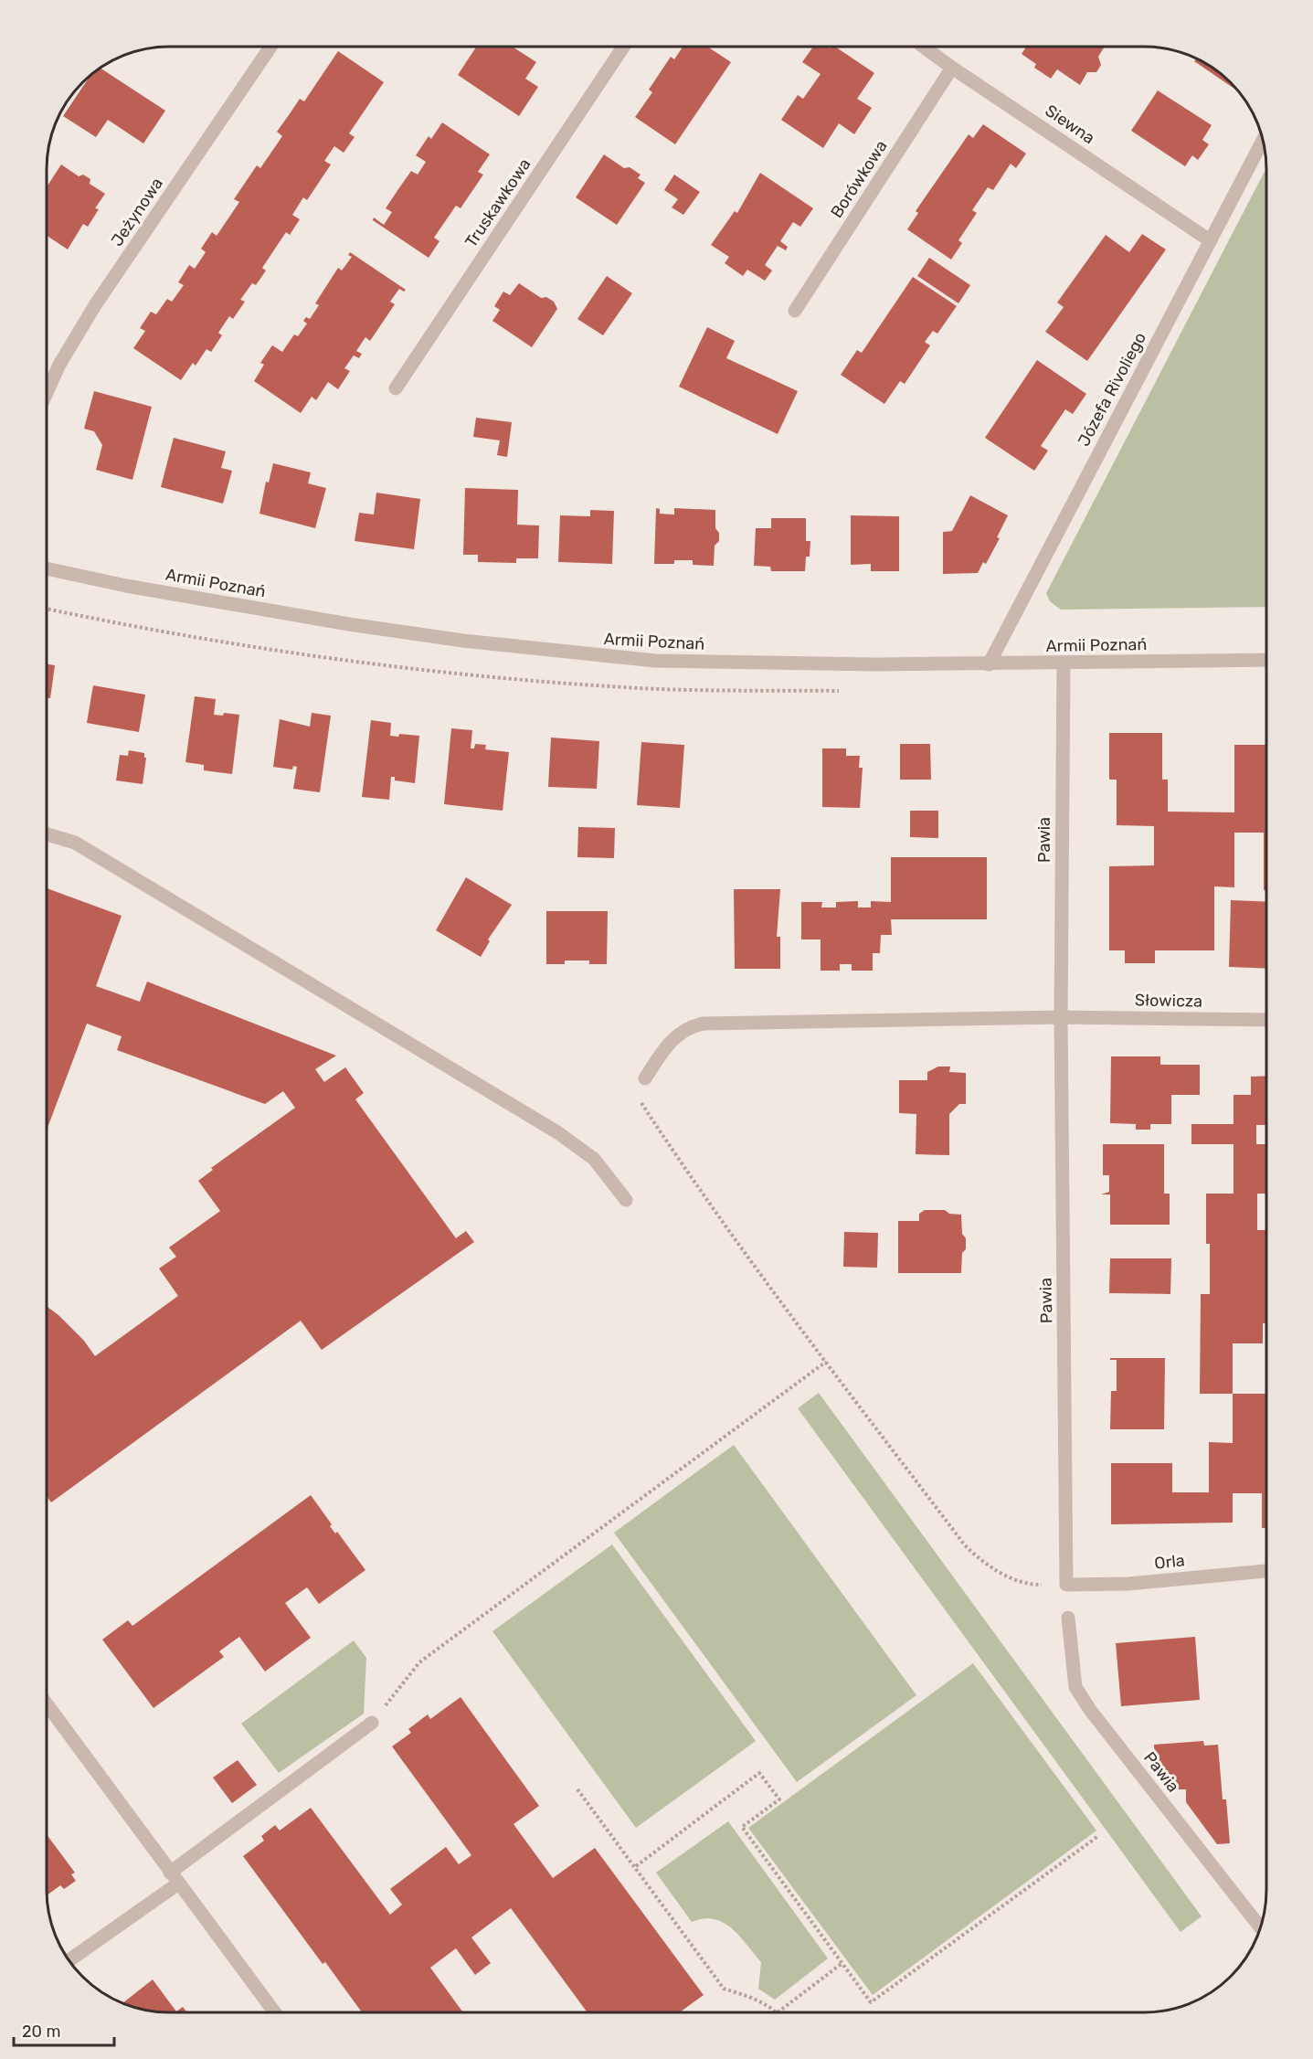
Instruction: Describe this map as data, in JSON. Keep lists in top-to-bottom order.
{
  "streets": {
    "street": [
      "Siewna",
      "Borówkowa",
      "Truskawkowa",
      "Jeżynowa",
      "Józefa Rivoliego",
      "Armii Poznań",
      "Pawia",
      "Słowicza",
      "Orla"
    ]
  },
  "crossings": [
    ["Siewna", "Borówkowa"],
    ["Siewna", "Józefa Rivoliego"],
    ["Józefa Rivoliego", "Armii Poznań"],
    ["Armii Poznań", "Pawia"],
    ["Pawia", "Słowicza"],
    ["Pawia", "Orla"]
  ],
  "scale_bar": "20 m"
}
